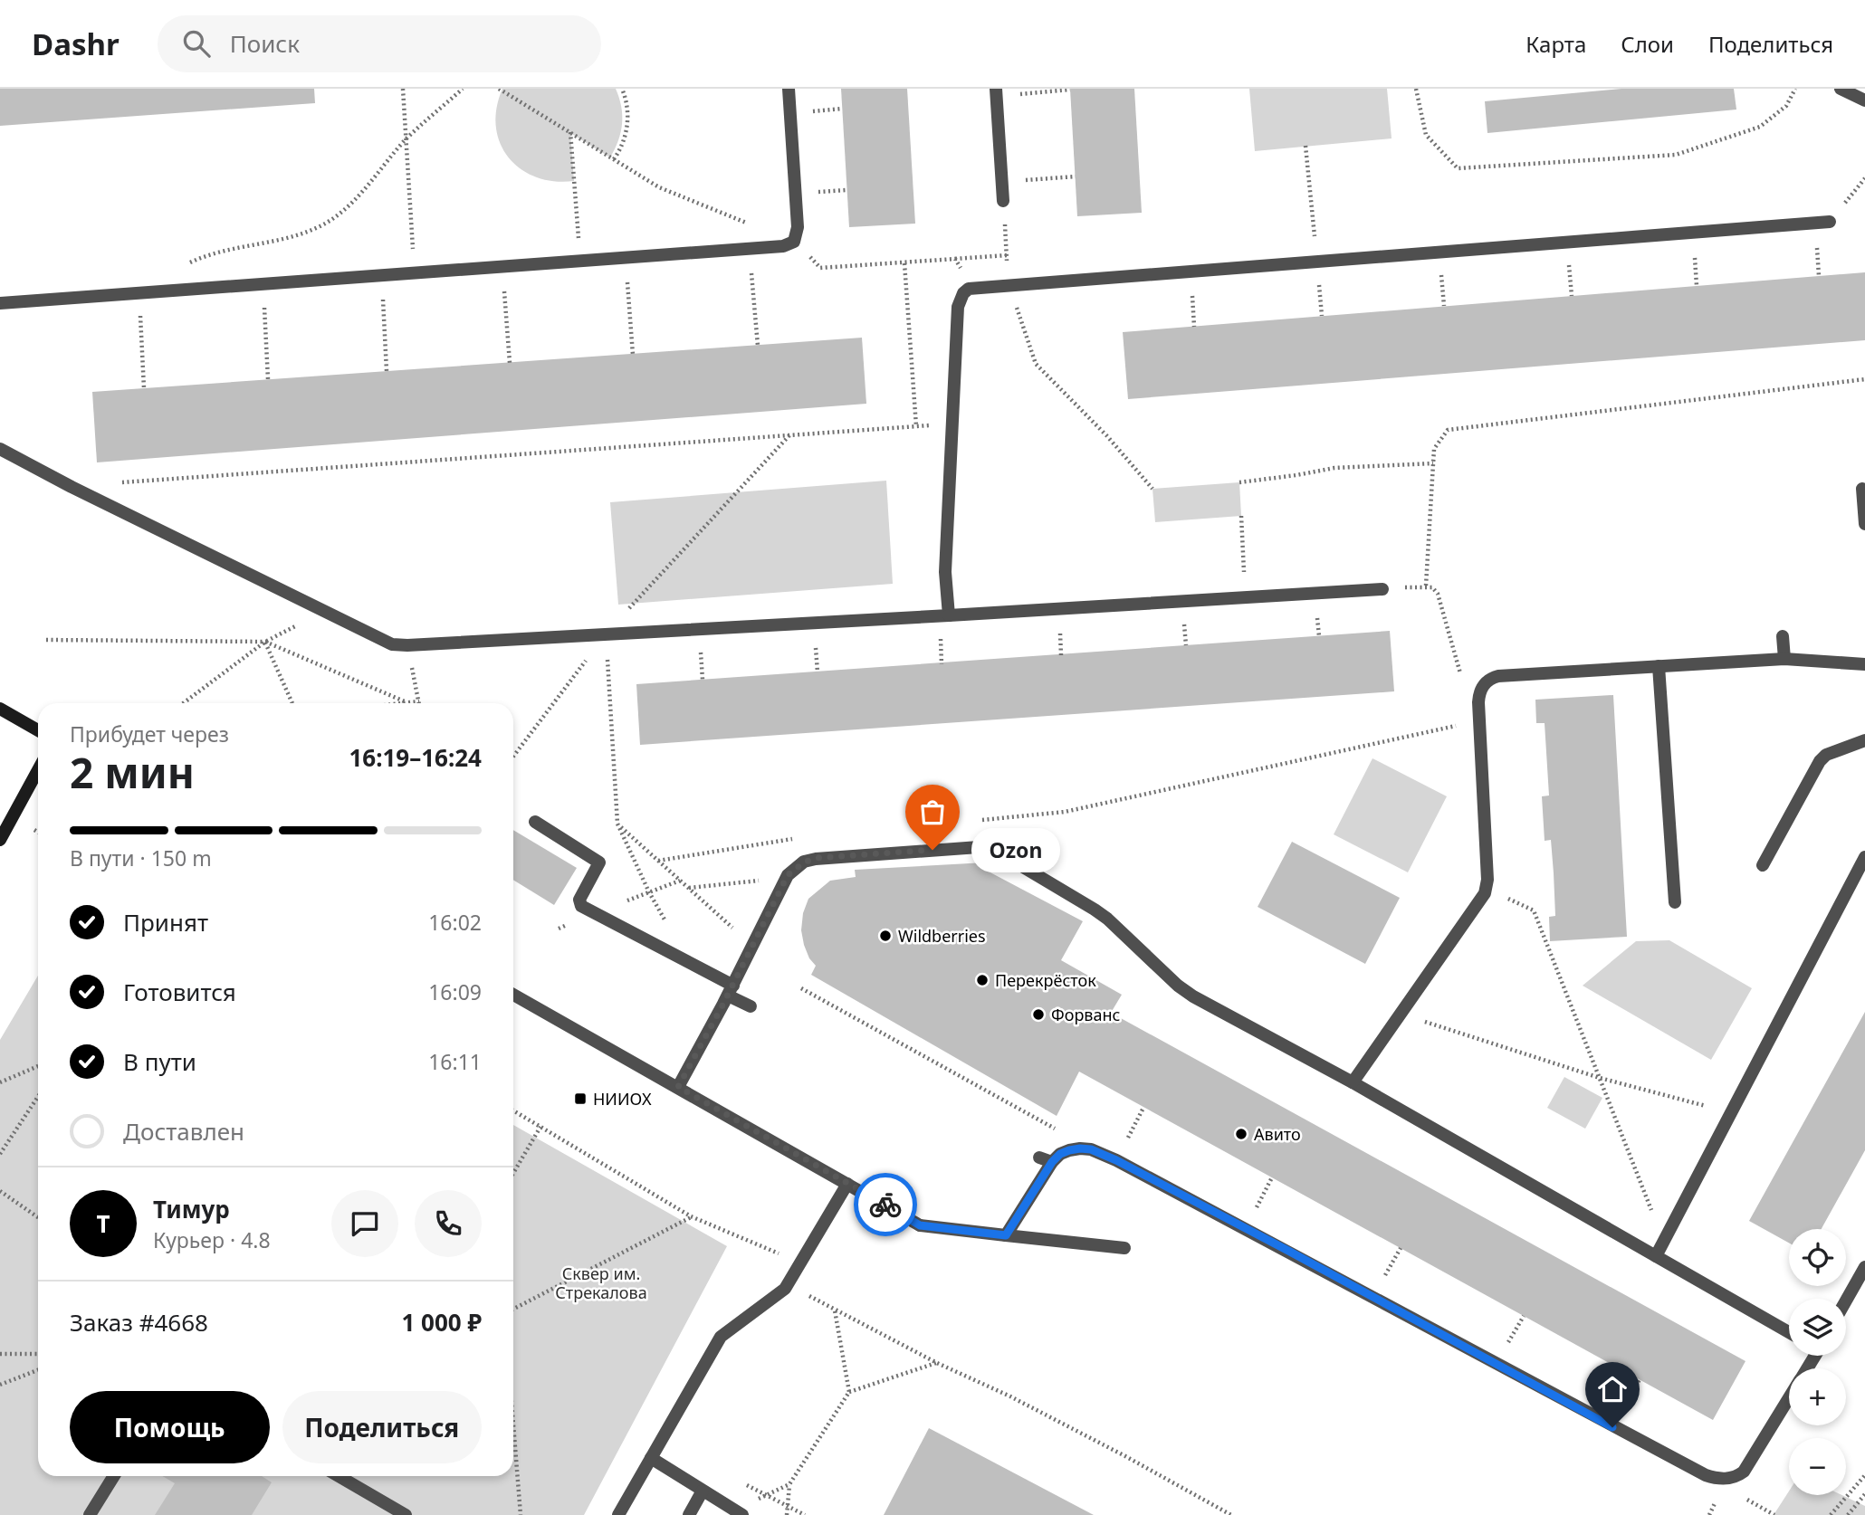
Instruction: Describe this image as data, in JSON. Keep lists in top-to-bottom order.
{
  "parks": ["Сквер им. Стрекалова"],
  "places": {
    "other": [
      "Ozon",
      "Wildberries",
      "Перекрёсток",
      "Форванс",
      "Авито"
    ],
    "transit": ["НИИОХ"]
  },
  "page": {
    "header": "Dashr",
    "search": "Поиск",
    "nav": ["Карта", "Слои", "Поделиться"],
    "heading": ["2 мин", "Прибудет через", "16:19–16:24"],
    "panel": [
      "Тимур",
      "Курьер · 4.8",
      "Заказ #4668",
      "1 000 ₽"
    ],
    "bar": "В пути · 150 m",
    "bubble": "Ozon",
    "list": [
      ["Принят", "16:02"],
      ["Готовится", "16:09"],
      ["В пути", "16:11"],
      "Доставлен"
    ],
    "round": "Т",
    "map_buttons": ["+", "−"],
    "buttons": ["Помощь", "Поделиться"]
  }
}
